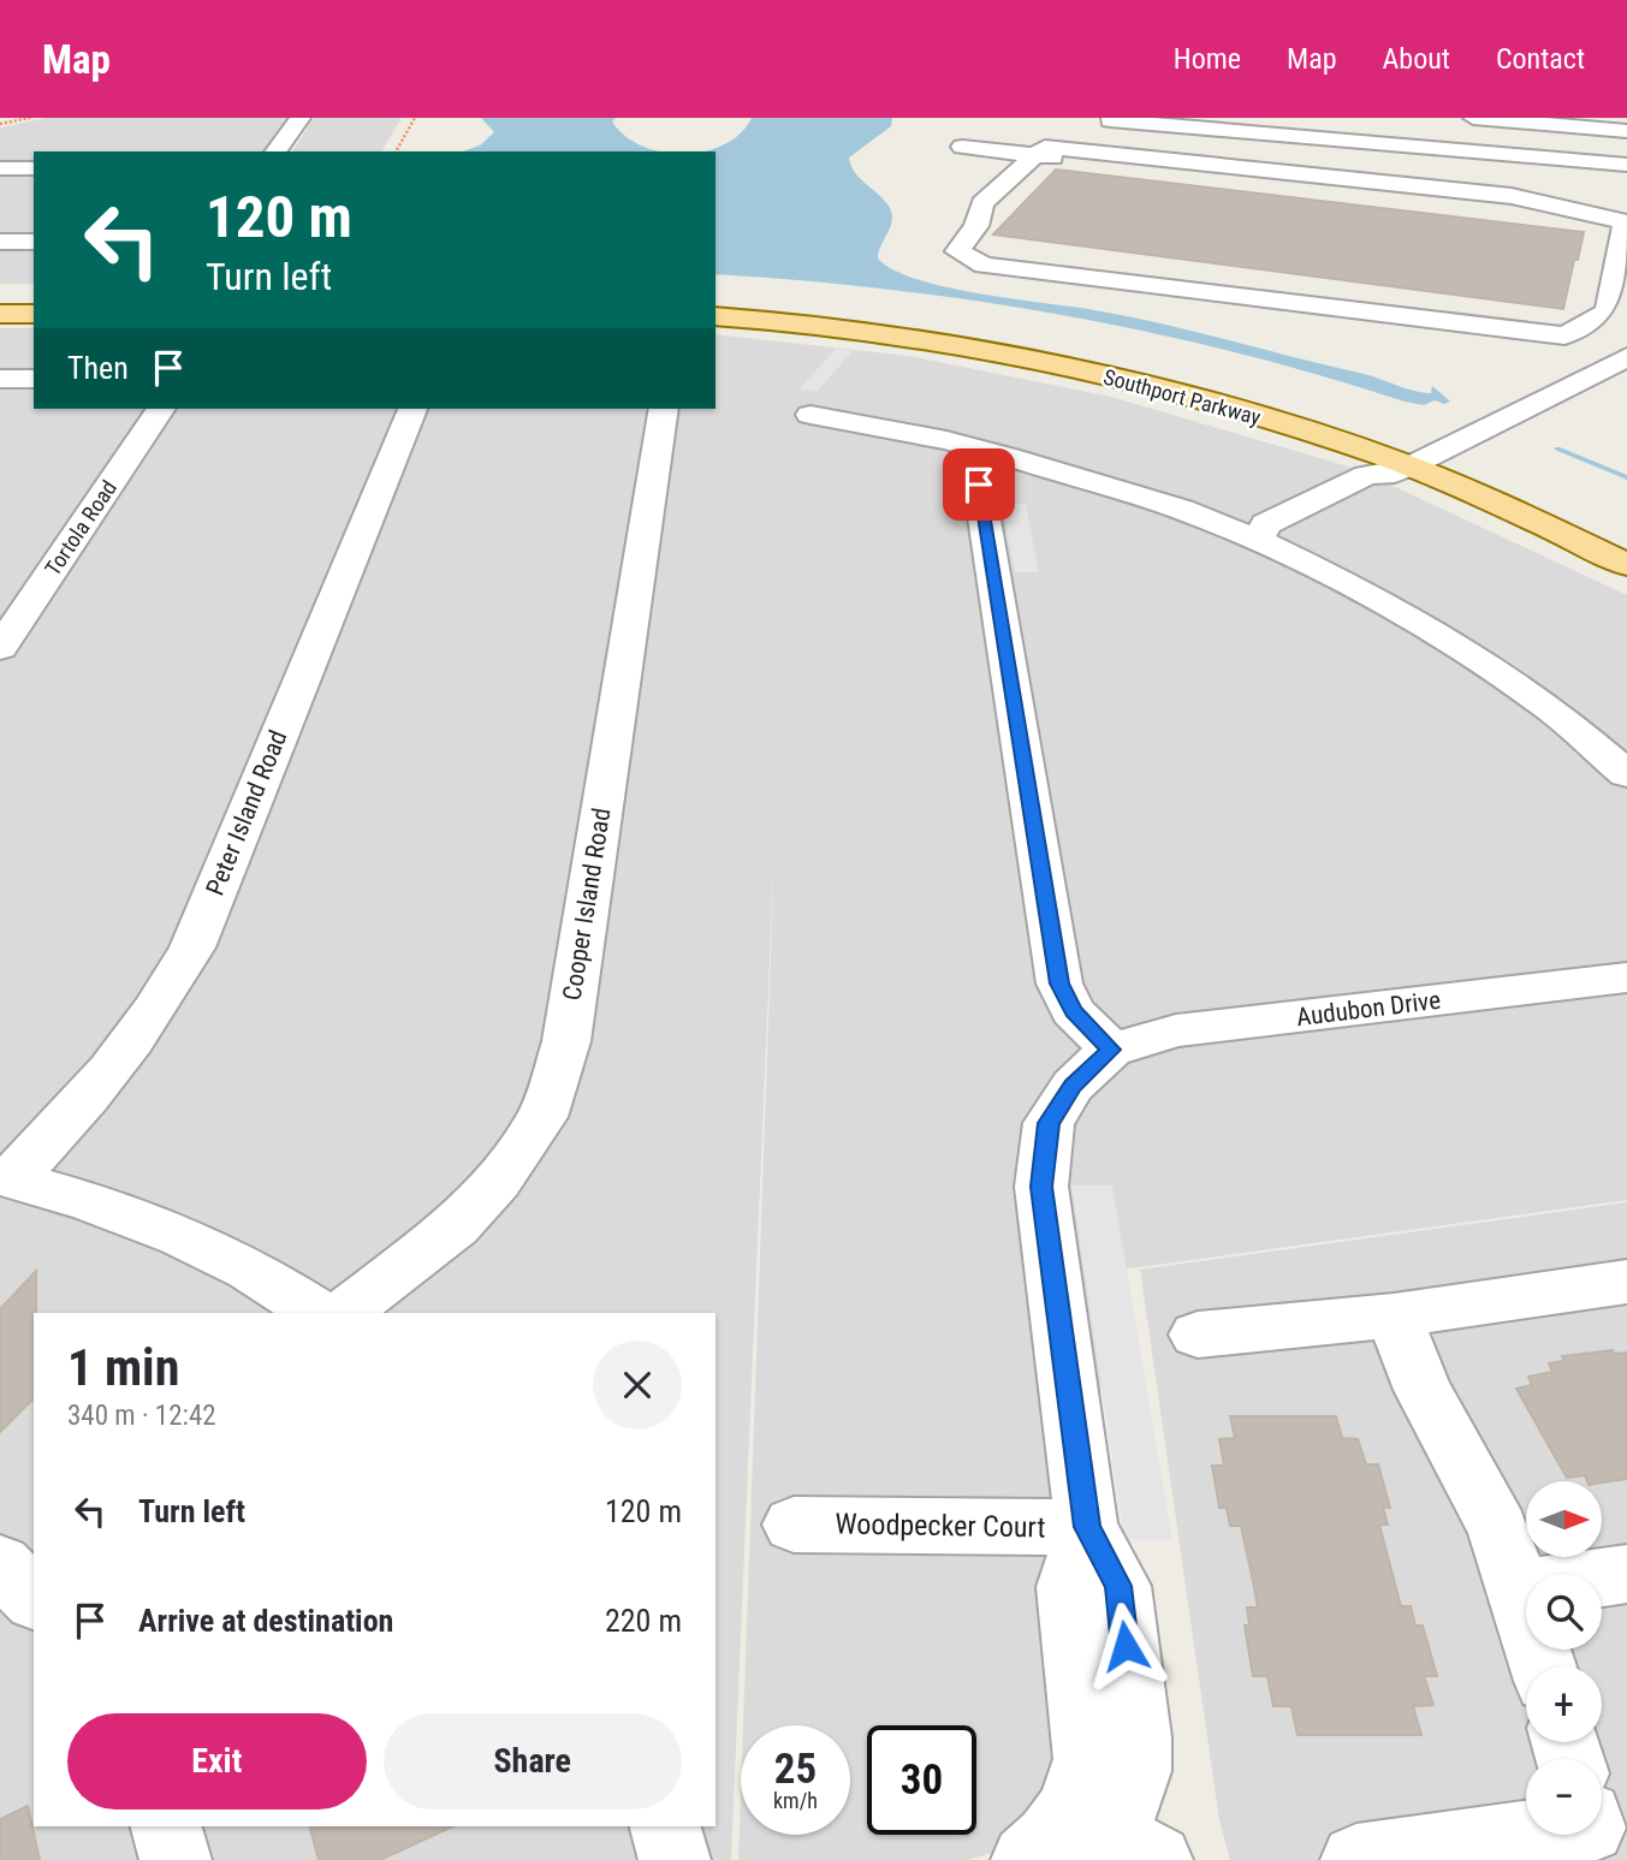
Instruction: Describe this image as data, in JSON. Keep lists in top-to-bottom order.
{
  "streets": {
    "main road": ["Southport Parkway"],
    "street": [
      "Tortola Road",
      "Peter Island Road",
      "Cooper Island Road",
      "Audubon Drive",
      "Woodpecker Court"
    ]
  },
  "north": "right",
  "page": {
    "header": "Map",
    "nav": [
      "Home",
      "Map",
      "About",
      "Contact"
    ],
    "turn": ["120 m", "Turn left"],
    "then": "Then",
    "heading": ["1 min", "340 m · 12:42"],
    "list": [
      {
        "name": "Turn left",
        "value": "120 m"
      },
      {
        "name": "Arrive at destination",
        "value": "220 m"
      }
    ],
    "map_buttons": ["+", "−"],
    "buttons": ["Exit", "Share"],
    "speed": "25 km/h",
    "limit": "30"
  }
}
